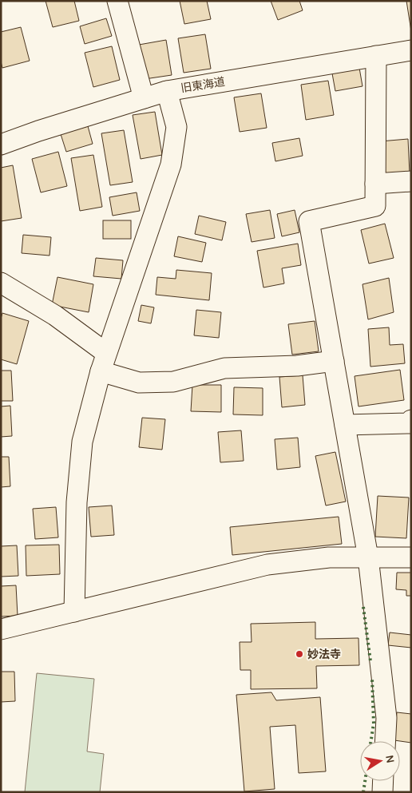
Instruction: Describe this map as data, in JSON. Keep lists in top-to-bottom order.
{
  "streets": {
    "street": ["旧東海道"]
  },
  "places": ["妙法寺"],
  "north": "right"
}
